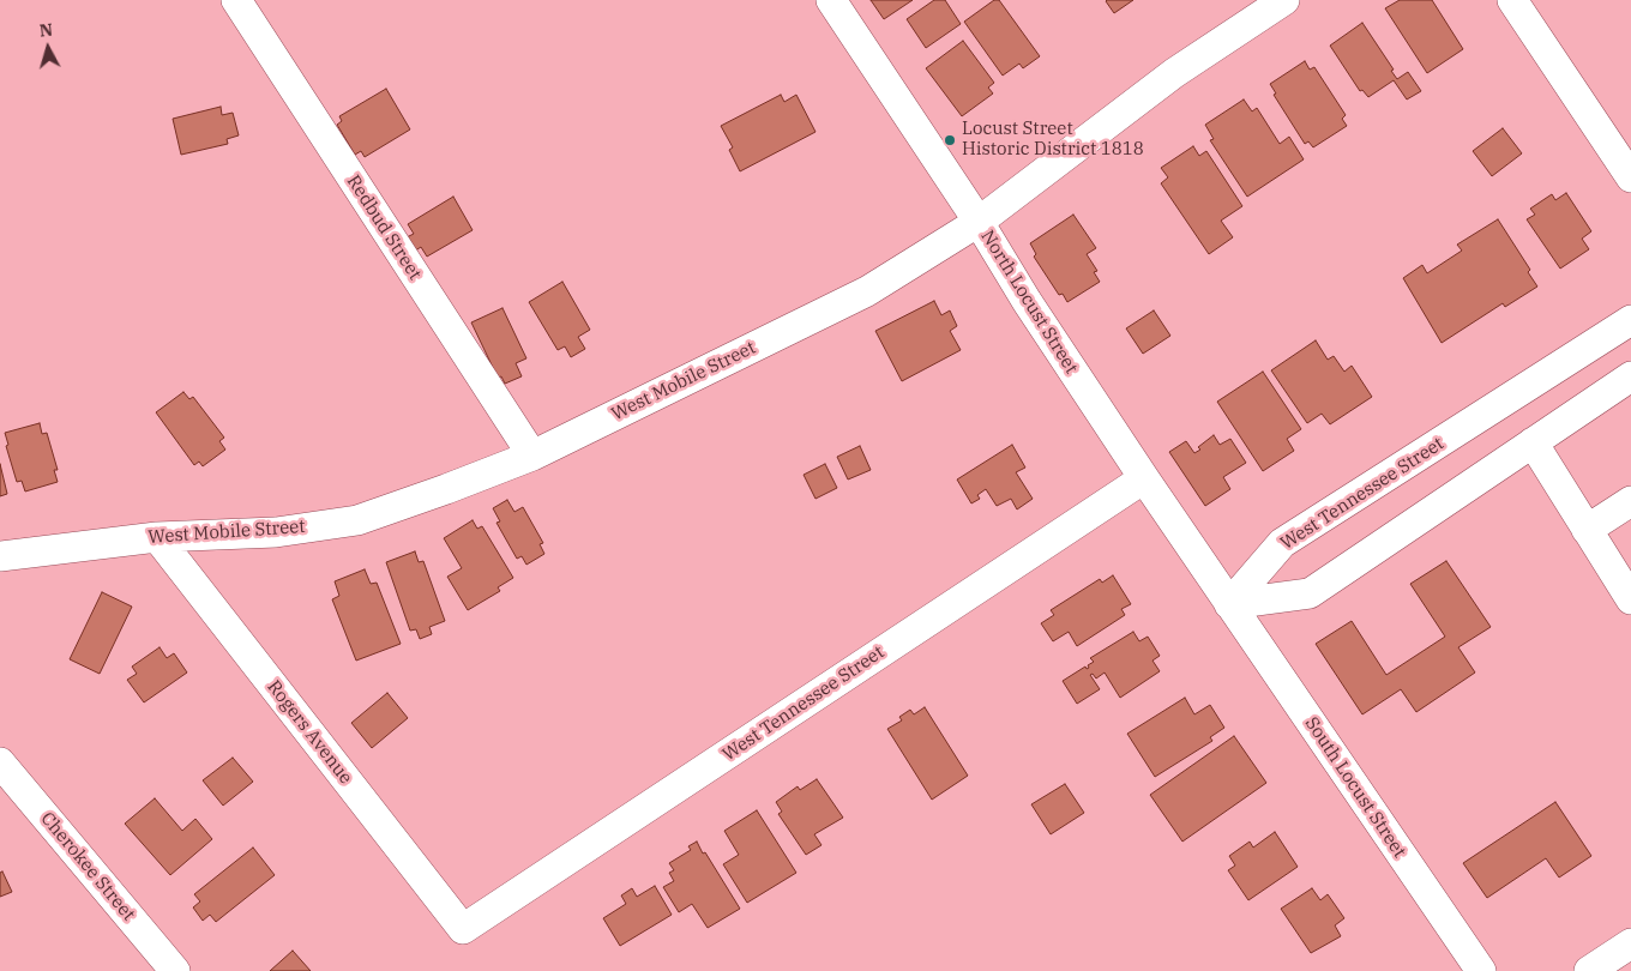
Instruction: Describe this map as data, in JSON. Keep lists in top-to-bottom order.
{
  "streets": {
    "street": [
      "Redbud Street",
      "North Locust Street",
      "West Mobile Street",
      "West Tennessee Street",
      "Rogers Avenue",
      "South Locust Street",
      "Cherokee Street"
    ]
  },
  "crossings": [
    ["Redbud Street", "West Mobile Street"],
    ["North Locust Street", "West Mobile Street"],
    ["North Locust Street", "West Tennessee Street"],
    ["North Locust Street", "South Locust Street"],
    ["West Mobile Street", "Rogers Avenue"],
    ["West Tennessee Street", "Rogers Avenue"],
    ["West Tennessee Street", "South Locust Street"]
  ],
  "places": ["Locust Street Historic District 1818"],
  "north": "top"
}
